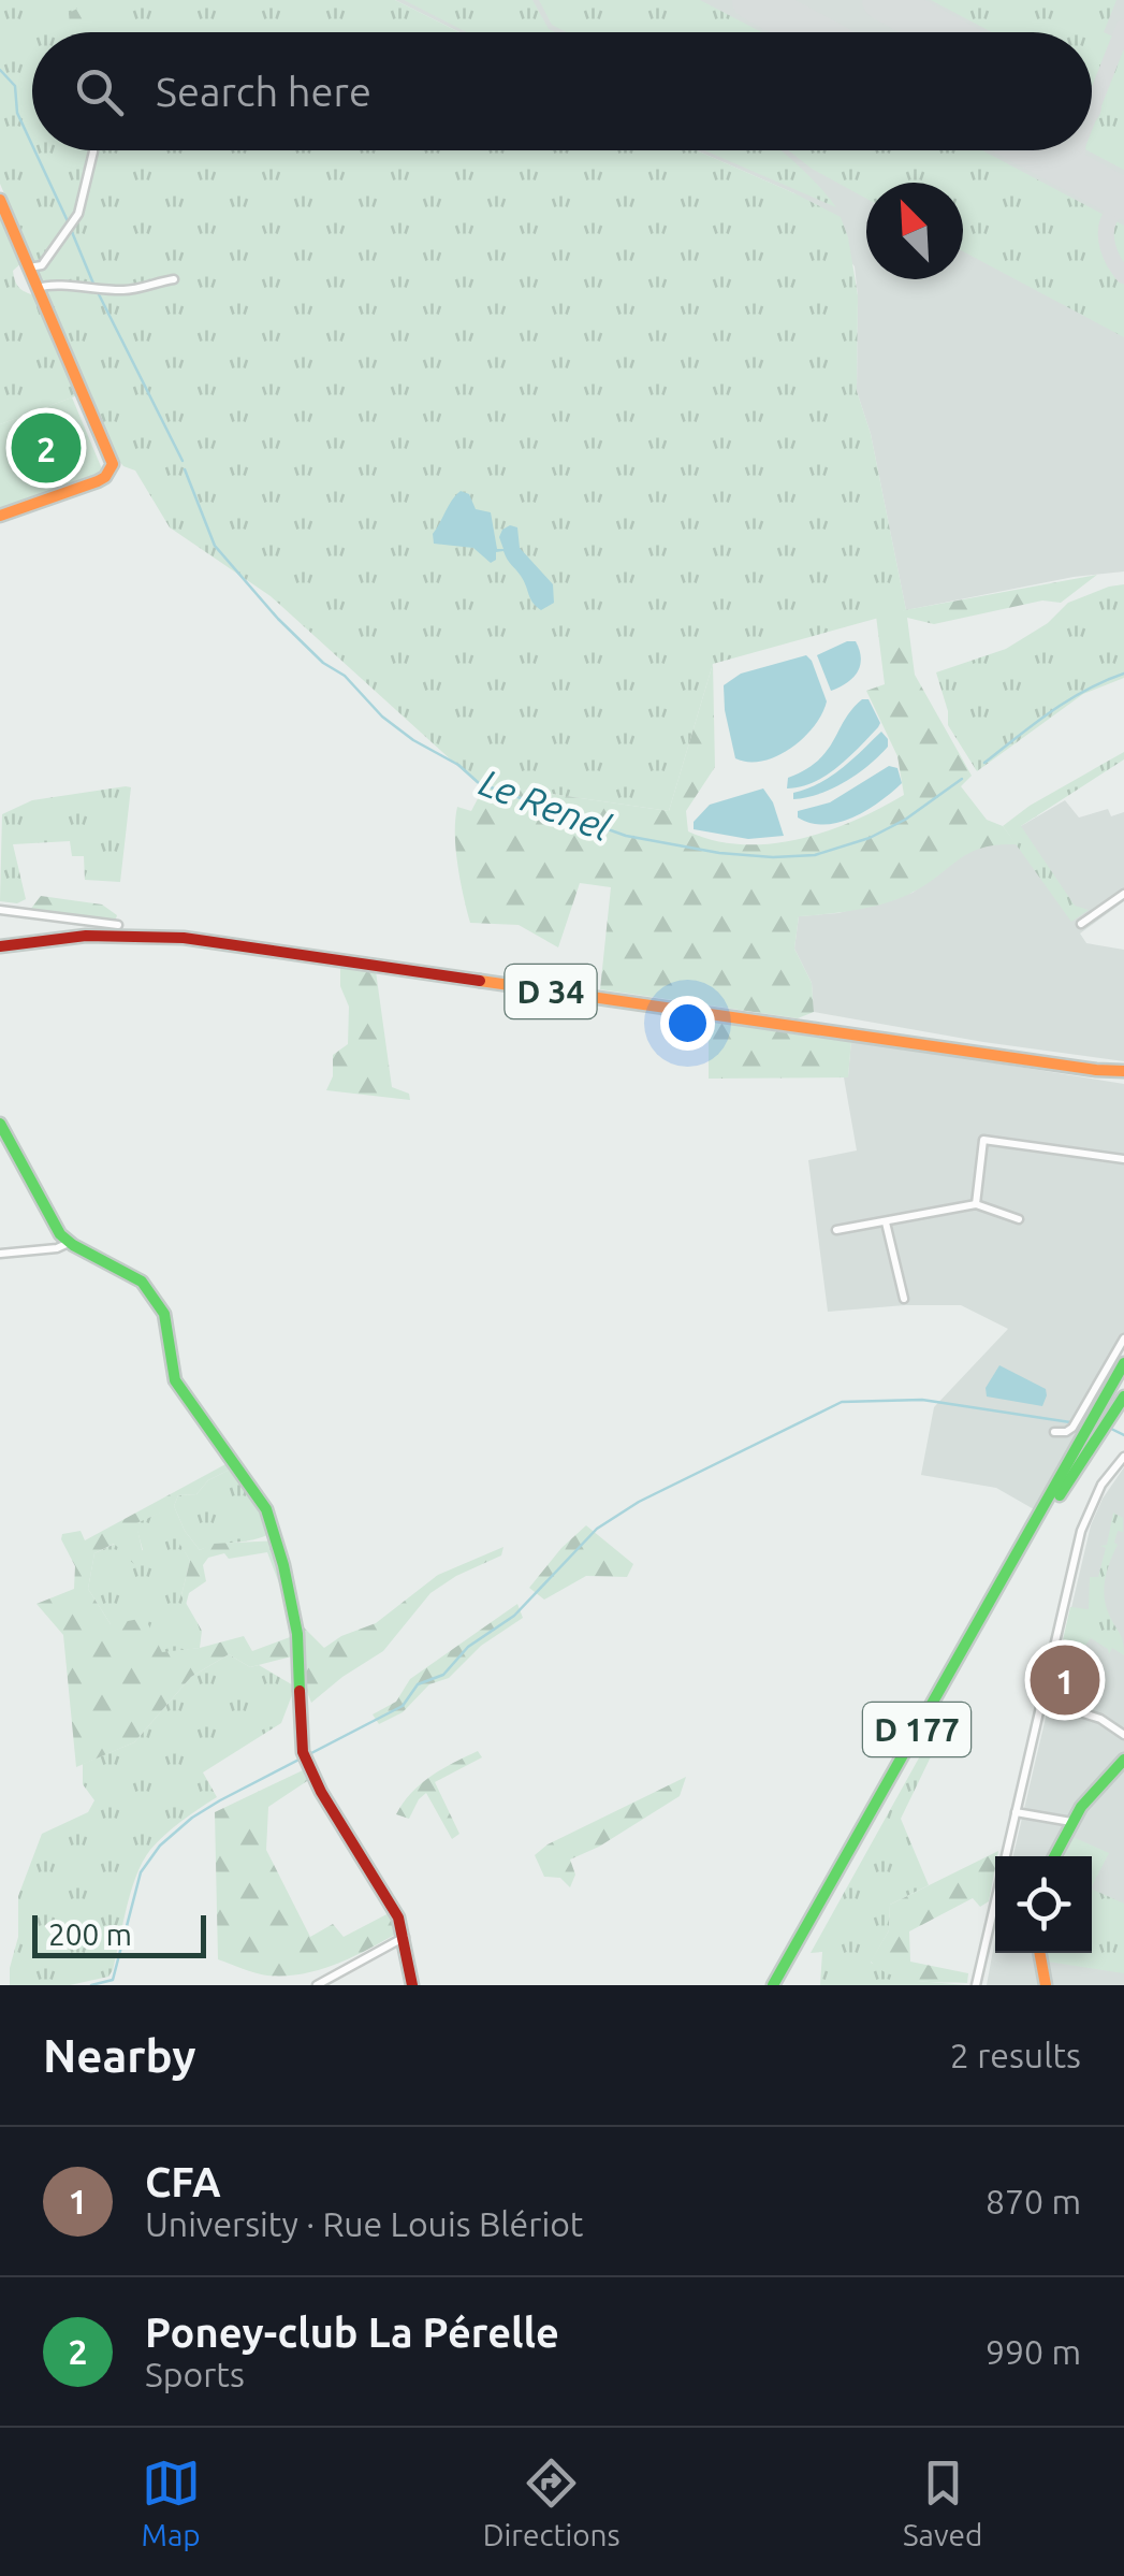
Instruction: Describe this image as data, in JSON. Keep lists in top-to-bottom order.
{
  "streets": {
    "main road": ["D 34", "D 177"]
  },
  "water": ["Le Renel"],
  "scale_bar": "200 m",
  "north": "top left",
  "page": {
    "search": "Search here",
    "pins": ["2", "1"],
    "scale": "200 m",
    "heading": ["Nearby", "2 results"],
    "list": [
      {
        "mark": "1",
        "name": "CFA",
        "note": "University · Rue Louis Blériot",
        "value": "870 m"
      },
      {
        "mark": "2",
        "name": "Poney-club La Pérelle",
        "note": "Sports",
        "value": "990 m"
      }
    ],
    "nav": ["Map", "Directions", "Saved"]
  }
}
